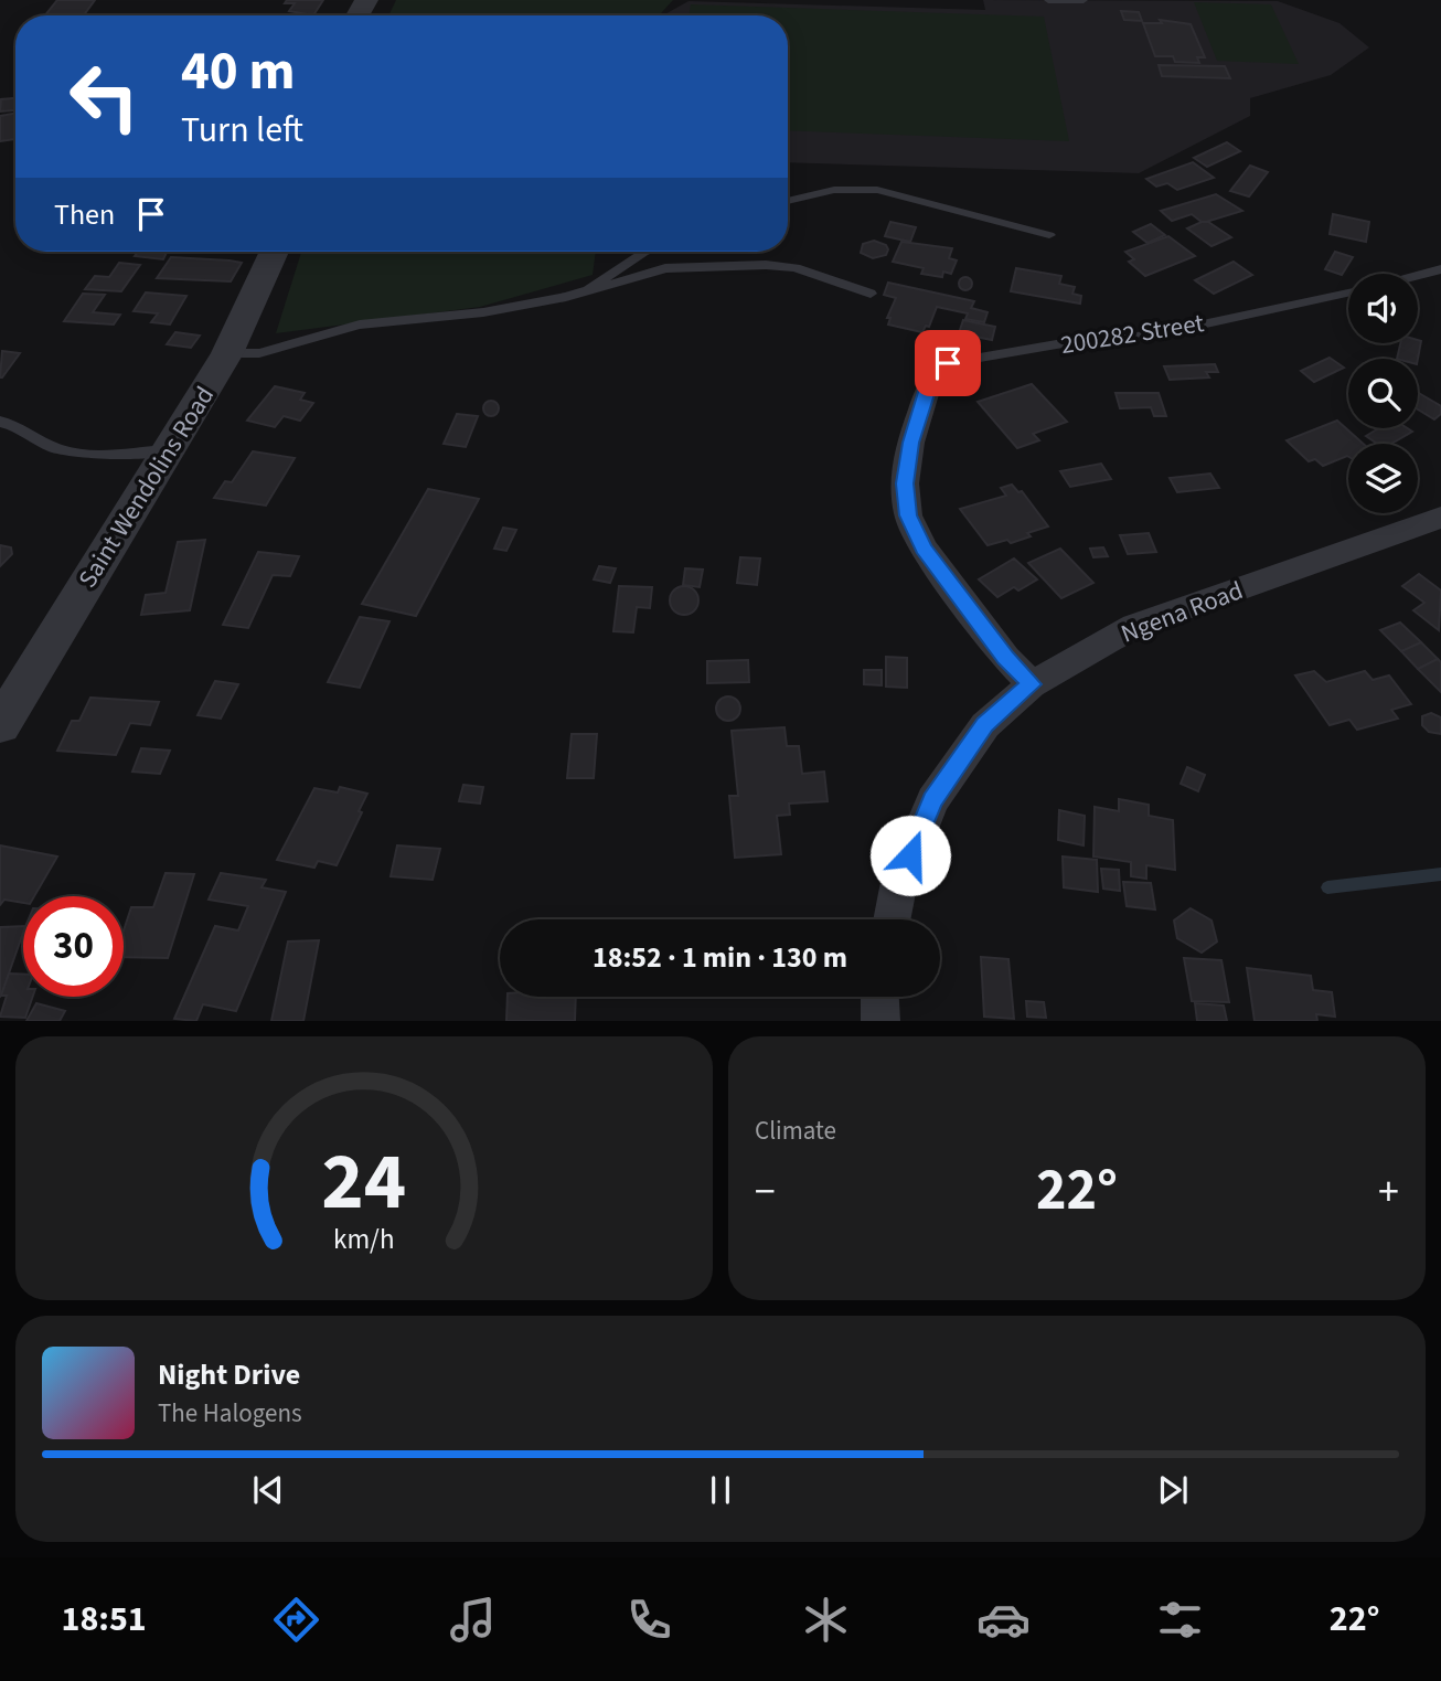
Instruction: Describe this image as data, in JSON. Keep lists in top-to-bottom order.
{
  "streets": {
    "street": ["Saint Wendolins Road", "Ngena Road"],
    "lane": ["200282 Street"]
  },
  "page": {
    "turn": ["40 m", "Turn left"],
    "then": "Then",
    "limit": "30",
    "trip": "18:52 · 1 min · 130 m",
    "tile": "Climate",
    "heat": ["−", "22°", "+"],
    "song": ["Night Drive", "The Halogens"],
    "tabs": ["18:51", "22°"],
    "gauge": ["24", "km/h"]
  }
}
